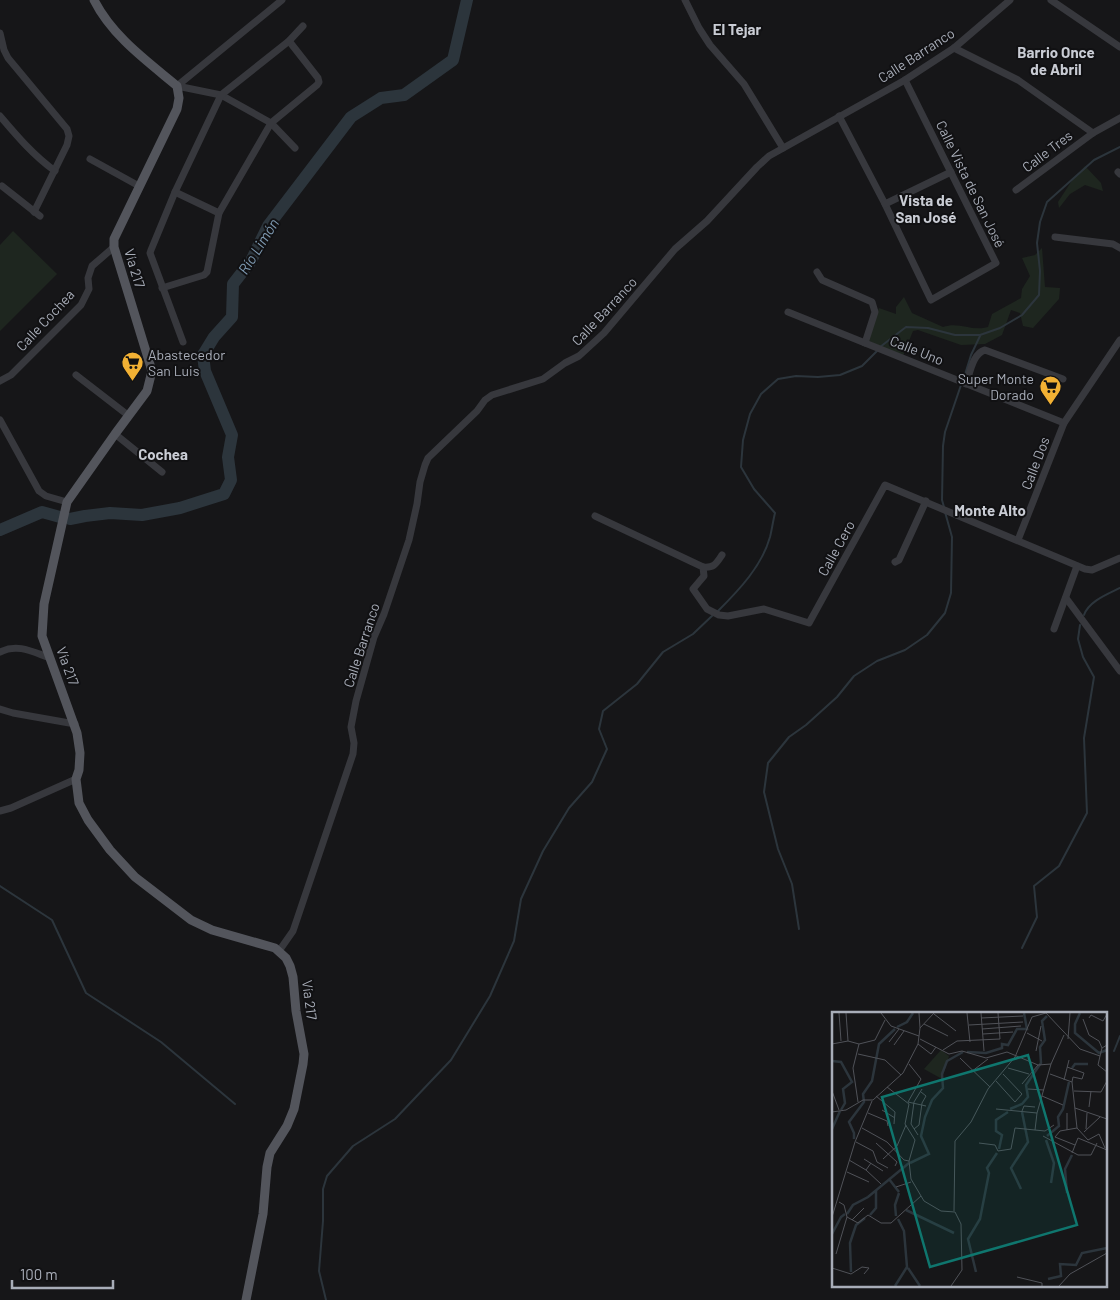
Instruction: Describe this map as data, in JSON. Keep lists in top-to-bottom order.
{
  "streets": {
    "main road": ["Vía 217"],
    "street": [
      "Calle Barranco",
      "Calle Tres",
      "Calle Vista de San José",
      "Calle Cochea",
      "Calle Uno",
      "Calle Dos",
      "Calle Cero"
    ]
  },
  "crossings": [
    ["Calle Barranco", "Calle Vista de San José"],
    ["Calle Barranco", "Vía 217"],
    ["Vía 217", "Calle Cochea"],
    ["Calle Uno", "Calle Dos"]
  ],
  "districts": [
    "El Tejar",
    "Barrio Once de Abril",
    "Vista de San José",
    "Cochea",
    "Monte Alto"
  ],
  "water": ["Río Limón"],
  "places": {
    "supermarket": ["Abastecedor San Luis", "Super Monte Dorado"]
  },
  "scale_bar": "100 m"
}
